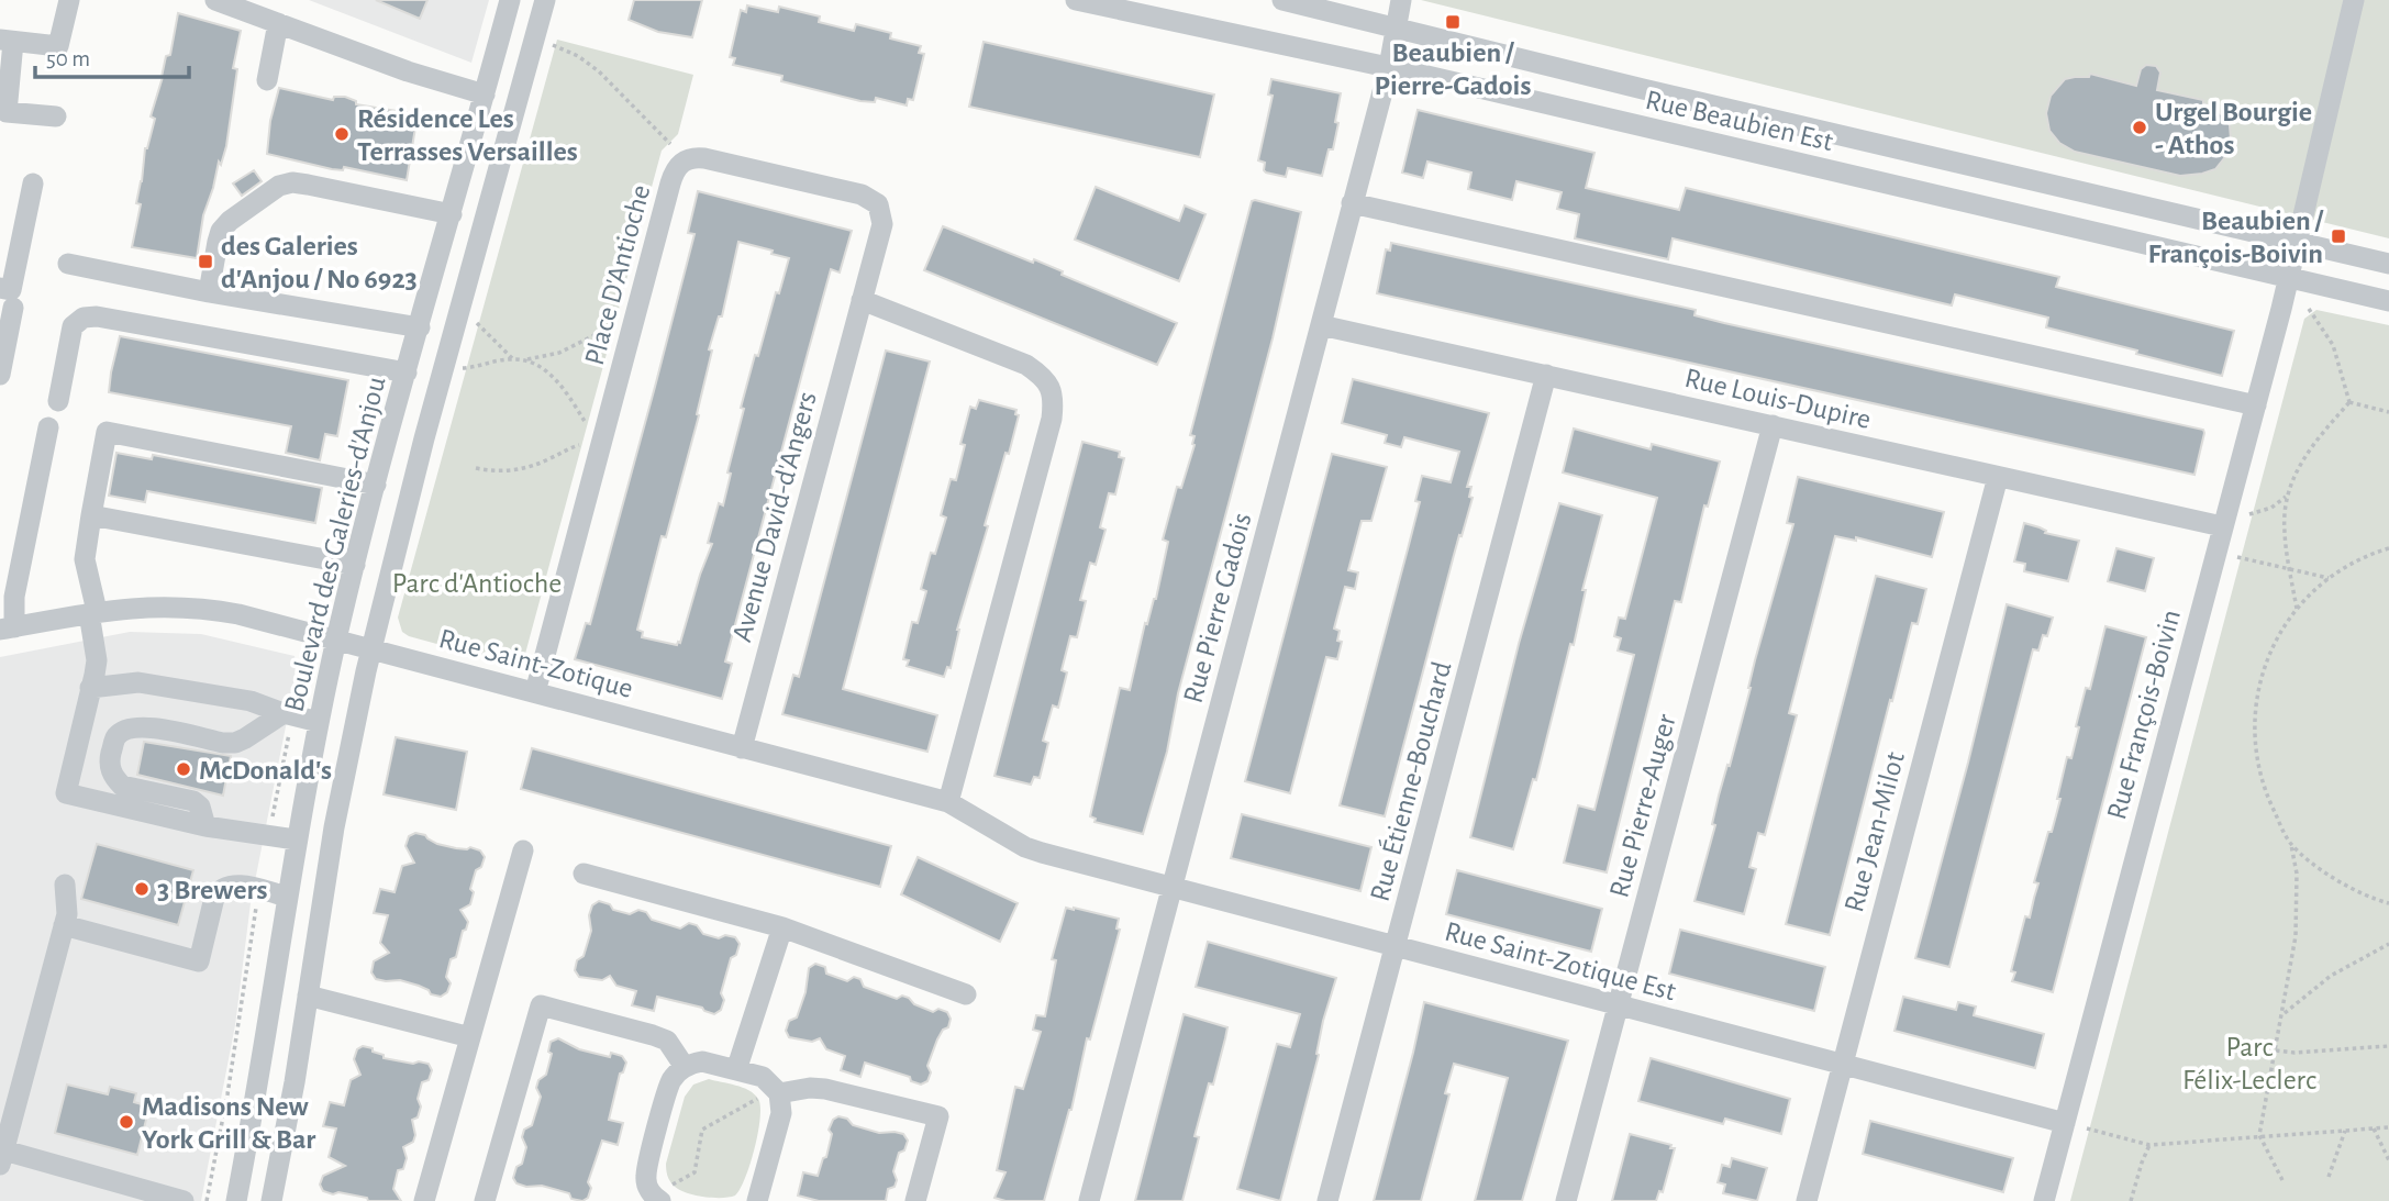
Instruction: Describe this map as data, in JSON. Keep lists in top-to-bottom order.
{
  "streets": {
    "street": [
      "Rue Beaubien Est",
      "Place D'Antioche",
      "Rue Louis-Dupire",
      "Avenue David-d'Angers",
      "Boulevard des Galeries-d'Anjou",
      "Rue Pierre Gadois",
      "Rue Saint-Zotique",
      "Rue François-Boivin",
      "Rue Étienne-Bouchard",
      "Rue Pierre-Auger",
      "Rue Jean-Milot",
      "Rue Saint-Zotique Est"
    ]
  },
  "crossings": [
    ["Rue Beaubien Est", "Rue Pierre Gadois"],
    ["Rue Beaubien Est", "Rue François-Boivin"],
    ["Place D'Antioche", "Avenue David-d'Angers"],
    ["Place D'Antioche", "Rue Saint-Zotique"],
    ["Rue Louis-Dupire", "Rue Pierre Gadois"],
    ["Rue Louis-Dupire", "Rue François-Boivin"],
    ["Rue Louis-Dupire", "Rue Étienne-Bouchard"],
    ["Rue Louis-Dupire", "Rue Pierre-Auger"],
    ["Rue Louis-Dupire", "Rue Jean-Milot"],
    ["Avenue David-d'Angers", "Rue Saint-Zotique"],
    ["Boulevard des Galeries-d'Anjou", "Rue Saint-Zotique"],
    ["Rue Pierre Gadois", "Rue Saint-Zotique Est"],
    ["Rue Saint-Zotique", "Rue Saint-Zotique Est"],
    ["Rue François-Boivin", "Rue Saint-Zotique Est"],
    ["Rue Étienne-Bouchard", "Rue Saint-Zotique Est"],
    ["Rue Pierre-Auger", "Rue Saint-Zotique Est"],
    ["Rue Jean-Milot", "Rue Saint-Zotique Est"]
  ],
  "parks": ["Parc d'Antioche", "Parc Félix-Leclerc"],
  "places": {
    "transit": ["Beaubien / Pierre-Gadois", "Beaubien / François-Boivin", "des Galeries d'Anjou / No 6923"],
    "other": [
      "Urgel Bourgie - Athos",
      "Résidence Les Terrasses Versailles",
      "McDonald's",
      "3 Brewers",
      "Madisons New York Grill & Bar"
    ]
  },
  "scale_bar": "50 m"
}
